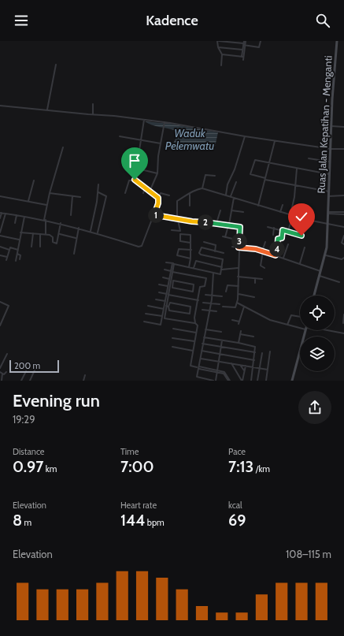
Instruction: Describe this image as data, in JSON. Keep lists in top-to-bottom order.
{
  "streets": {
    "main road": ["Ruas Jalan Kepatihan - Menganti"]
  },
  "water": ["Waduk Pelemwatu"],
  "scale_bar": "200 m",
  "page": {
    "header": "Kadence",
    "pins": [
      "1",
      "2",
      "3",
      "4"
    ],
    "scale": "200 m",
    "heading": ["Evening run", "19:29"],
    "stats": [
      ["Distance", "0.97 km"],
      ["Time", "7:00"],
      ["Pace", "7:13 /km"],
      ["Elevation", "8 m"],
      ["Heart rate", "144 bpm"],
      ["kcal", "69"]
    ],
    "chart": ["Elevation", "108–115 m"]
  }
}
